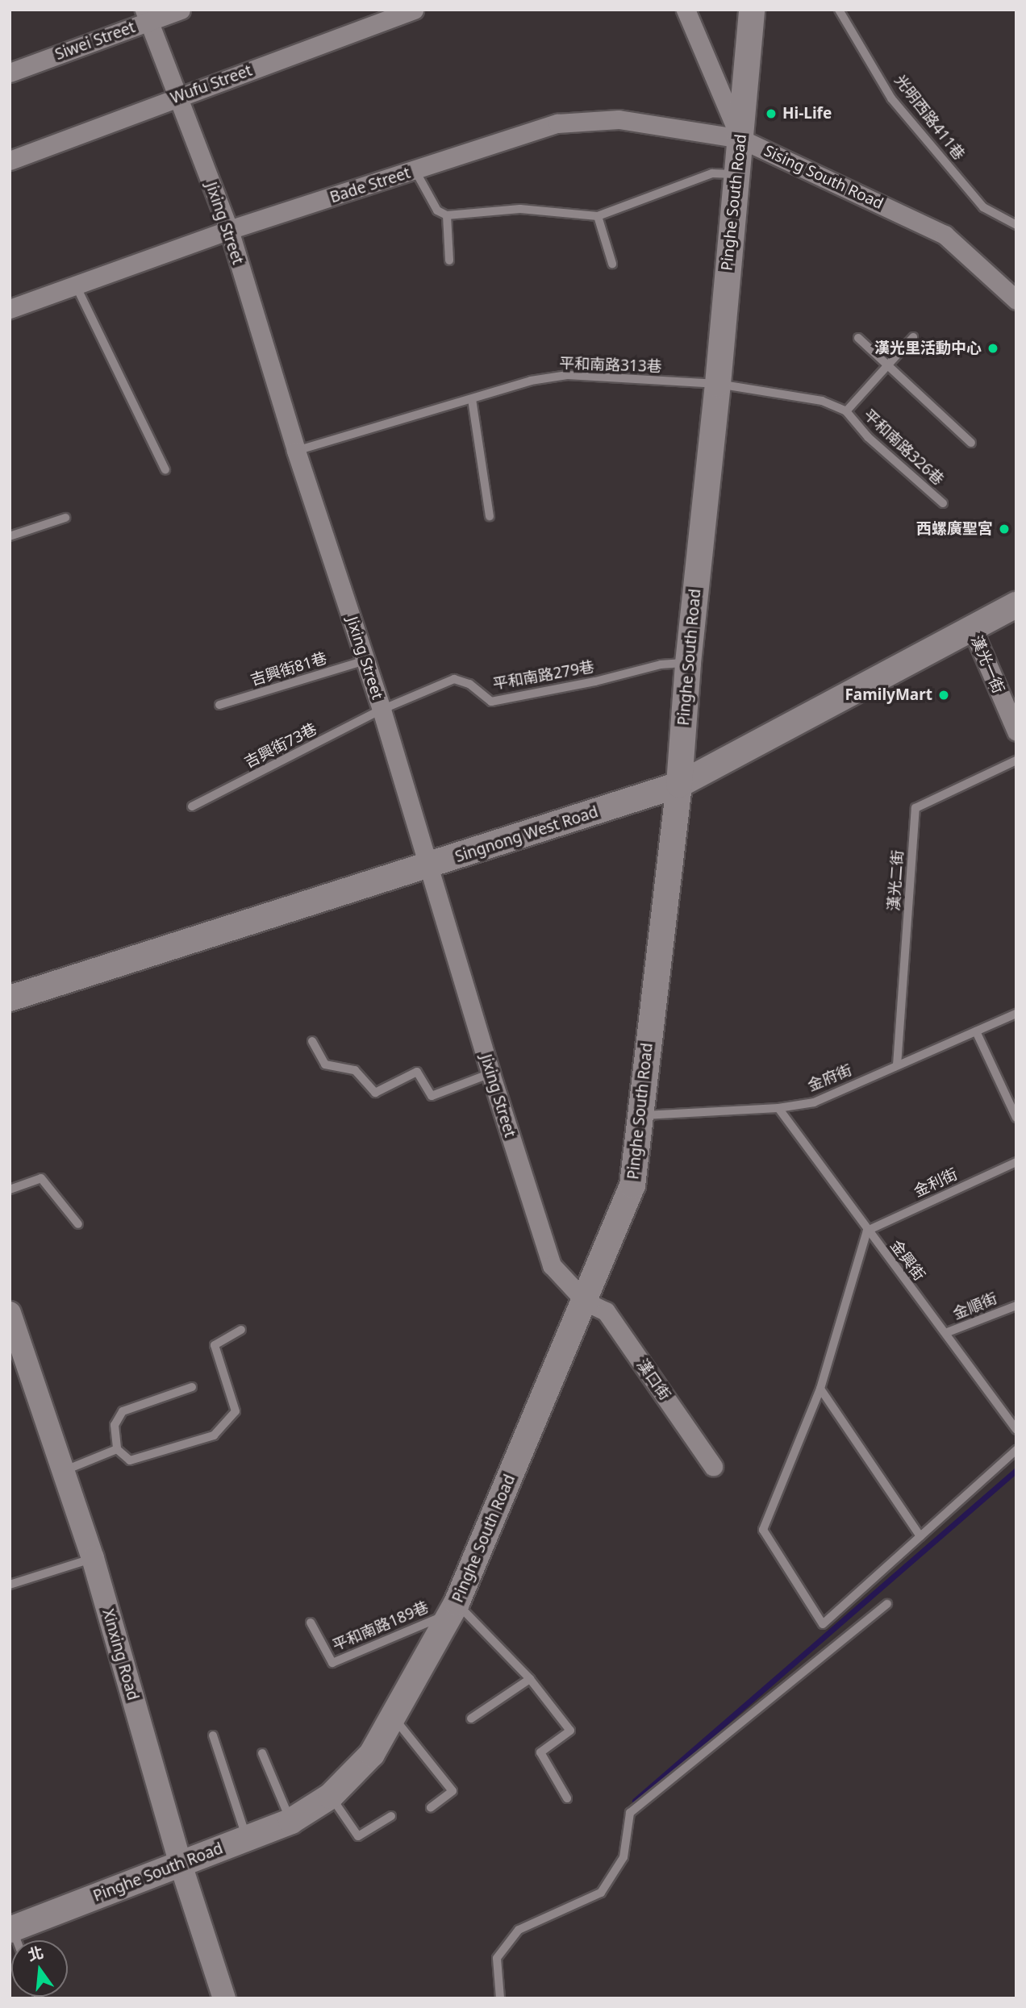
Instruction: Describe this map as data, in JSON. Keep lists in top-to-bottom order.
{
  "streets": {
    "main road": ["Pinghe South Road", "Singnong West Road"],
    "street": [
      "Siwei Street",
      "Wufu Street",
      "Sising South Road",
      "Bade Street",
      "Jixing Street",
      "漢光一街",
      "漢口街",
      "Xinxing Road"
    ],
    "lane": [
      "光明西路411巷",
      "平和南路313巷",
      "平和南路326巷",
      "吉興街81巷",
      "平和南路279巷",
      "吉興街73巷",
      "漢光二街",
      "金府街",
      "金利街",
      "金興街",
      "金順街",
      "平和南路189巷"
    ]
  },
  "crossings": [
    ["Siwei Street", "Jixing Street"],
    ["Wufu Street", "Jixing Street"],
    ["Sising South Road", "Bade Street"],
    ["Sising South Road", "Pinghe South Road"],
    ["Bade Street", "Pinghe South Road"],
    ["Bade Street", "Jixing Street"],
    ["Pinghe South Road", "Jixing Street"],
    ["Pinghe South Road", "平和南路313巷"],
    ["Pinghe South Road", "平和南路326巷"],
    ["Pinghe South Road", "平和南路279巷"],
    ["Pinghe South Road", "Singnong West Road"],
    ["Pinghe South Road", "金府街"],
    ["Pinghe South Road", "漢口街"],
    ["Pinghe South Road", "平和南路189巷"],
    ["Pinghe South Road", "Xinxing Road"],
    ["Jixing Street", "平和南路313巷"],
    ["Jixing Street", "吉興街81巷"],
    ["Jixing Street", "平和南路279巷"],
    ["Jixing Street", "吉興街73巷"],
    ["Jixing Street", "Singnong West Road"],
    ["Jixing Street", "漢口街"],
    ["平和南路313巷", "平和南路326巷"],
    ["漢光一街", "Singnong West Road"],
    ["平和南路279巷", "吉興街73巷"],
    ["漢光二街", "金府街"],
    ["金府街", "金興街"],
    ["金利街", "金興街"],
    ["金興街", "金順街"]
  ],
  "places": [
    "Hi-Life",
    "漢光里活動中心",
    "西螺廣聖宮",
    "FamilyMart"
  ],
  "north": "top"
}
